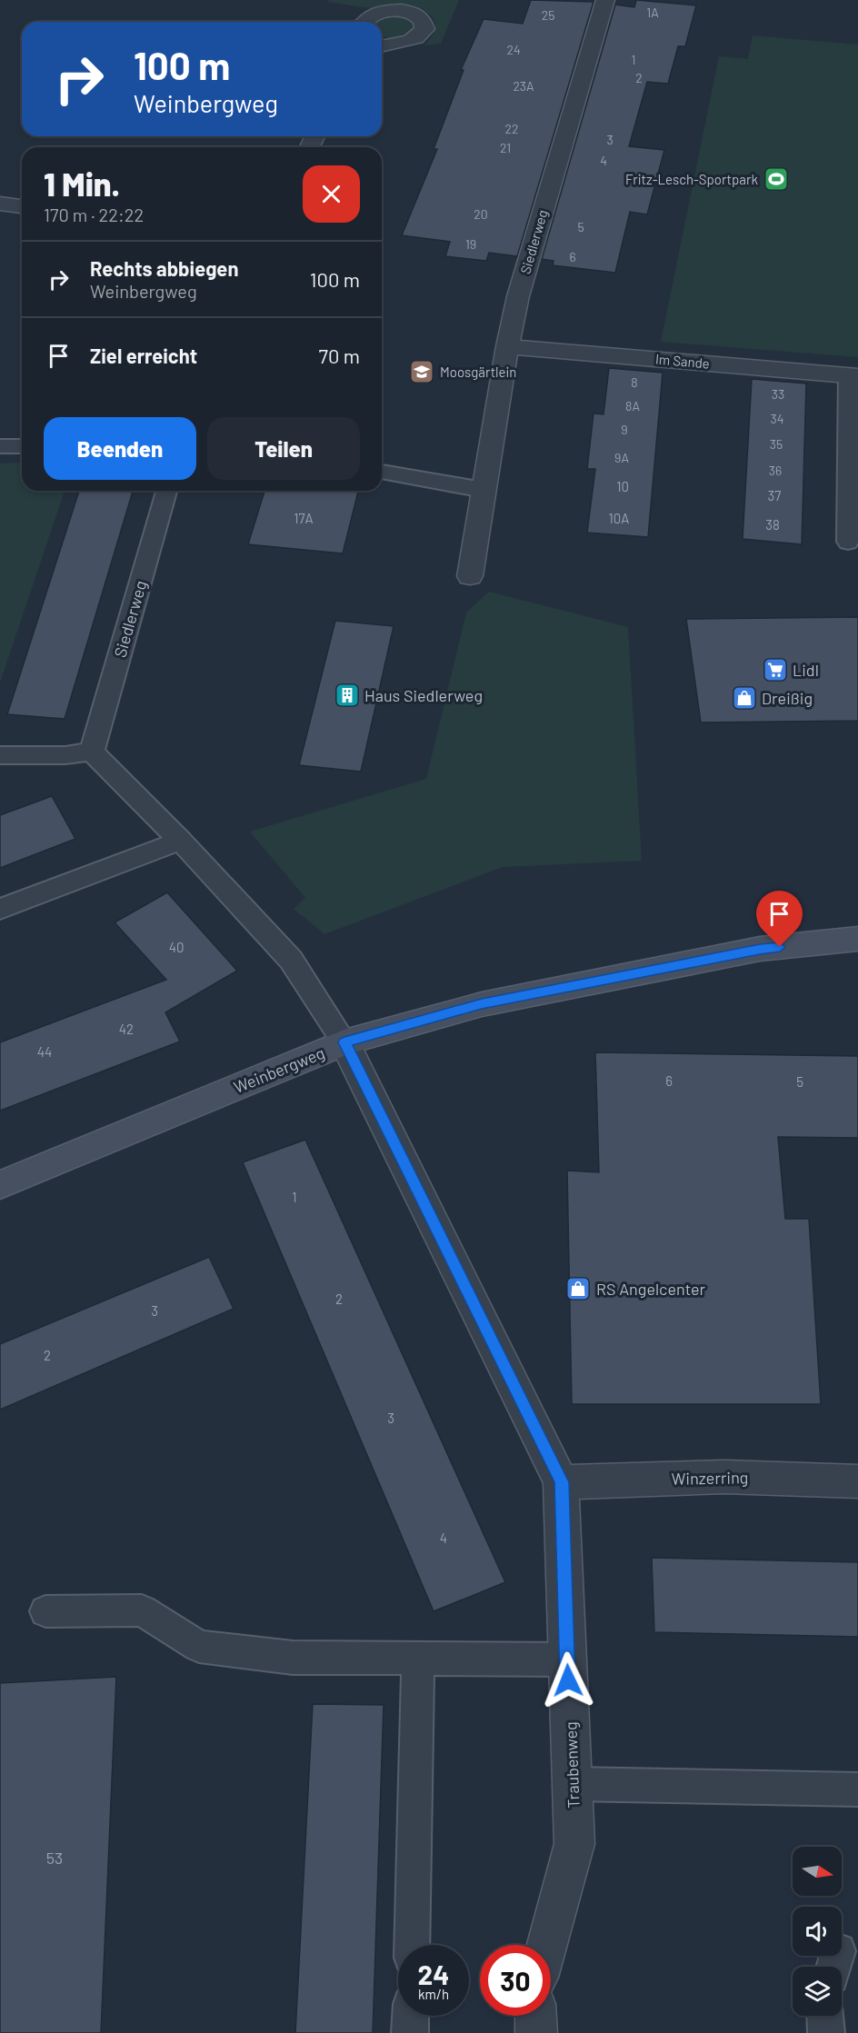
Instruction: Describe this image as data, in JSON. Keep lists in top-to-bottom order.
{
  "streets": {
    "street": [
      "Siedlerweg",
      "Im Sande",
      "Weinbergweg",
      "Winzerring",
      "Traubenweg"
    ]
  },
  "crossings": [
    ["Siedlerweg", "Im Sande"],
    ["Weinbergweg", "Traubenweg"],
    ["Winzerring", "Traubenweg"]
  ],
  "places": {
    "sports": ["Fritz-Lesch-Sportpark"],
    "school or university": ["Moosgärtlein"],
    "supermarket": ["Lidl"],
    "building": ["Haus Siedlerweg"],
    "shop": ["Dreißig", "RS Angelcenter"]
  },
  "house_numbers": [
    "1A",
    "25",
    "24",
    "1",
    "2",
    "23A",
    "22",
    "3",
    "21",
    "4",
    "20",
    "5",
    "19",
    "6",
    "8",
    "33",
    "8A",
    "34",
    "9",
    "35",
    "9A",
    "36",
    "10",
    "37",
    "17A",
    "10A",
    "38",
    "40",
    "42",
    "44",
    "6",
    "5",
    "1",
    "2",
    "3",
    "2",
    "3",
    "4",
    "53"
  ],
  "north": "right",
  "page": {
    "turn": ["100 m", "Weinbergweg"],
    "heading": ["1 Min.", "170 m · 22:22"],
    "list": [
      {
        "name": "Rechts abbiegen",
        "note": "Weinbergweg",
        "value": "100 m"
      },
      {
        "name": "Ziel erreicht",
        "value": "70 m"
      }
    ],
    "buttons": ["Beenden", "Teilen"],
    "speed": "24 km/h",
    "limit": "30"
  }
}
